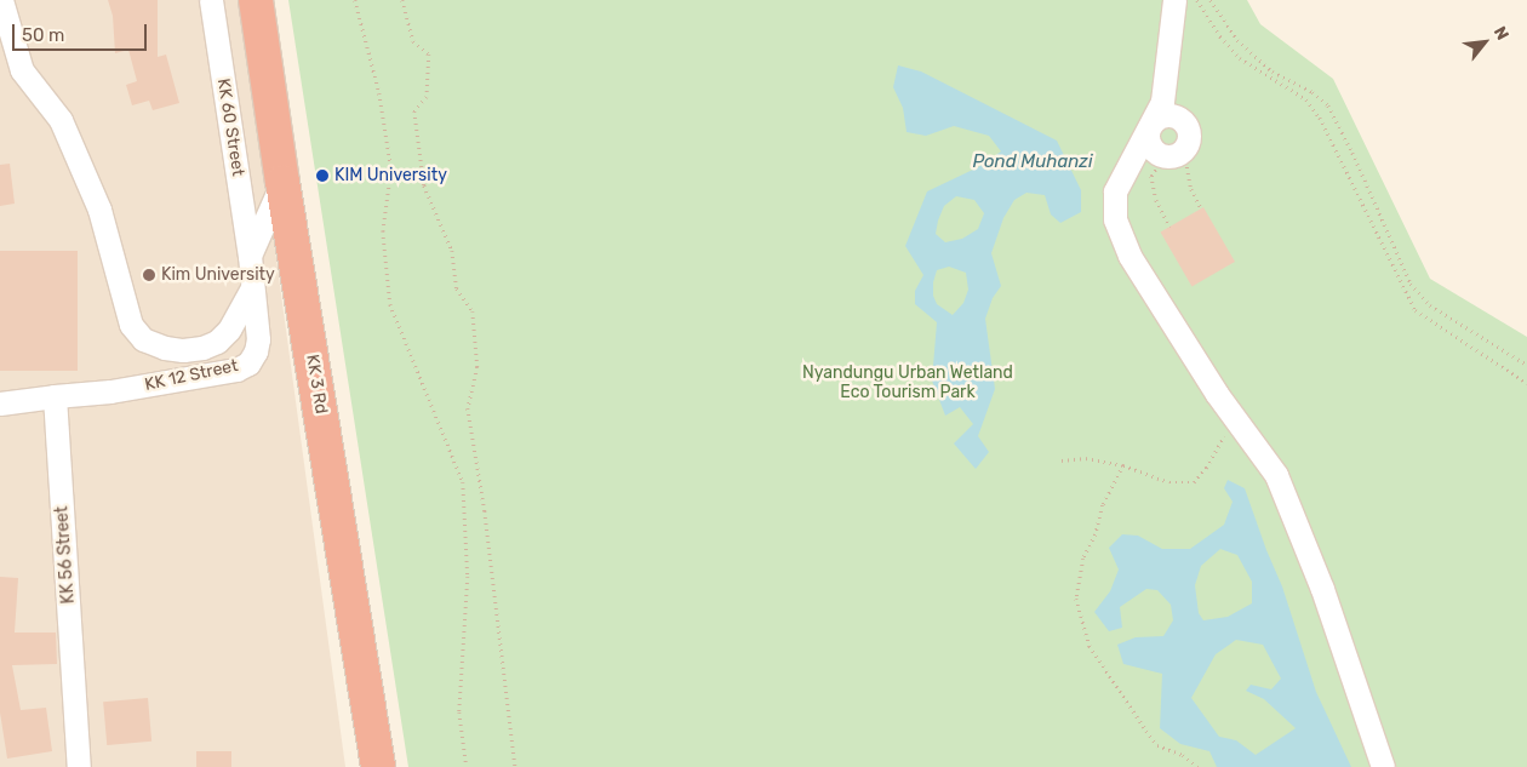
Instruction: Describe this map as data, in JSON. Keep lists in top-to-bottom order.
{
  "streets": {
    "highway": ["KK 3 Rd"],
    "street": ["KK 60 Street", "KK 12 Street", "KK 56 Street"]
  },
  "crossings": [
    ["KK 60 Street", "KK 12 Street"],
    ["KK 12 Street", "KK 3 Rd"],
    ["KK 12 Street", "KK 56 Street"]
  ],
  "water": ["Pond Muhanzi"],
  "parks": ["Nyandungu Urban Wetland Eco Tourism Park"],
  "places": ["KIM University", "Kim University"],
  "scale_bar": "50 m",
  "north": "top right"
}
